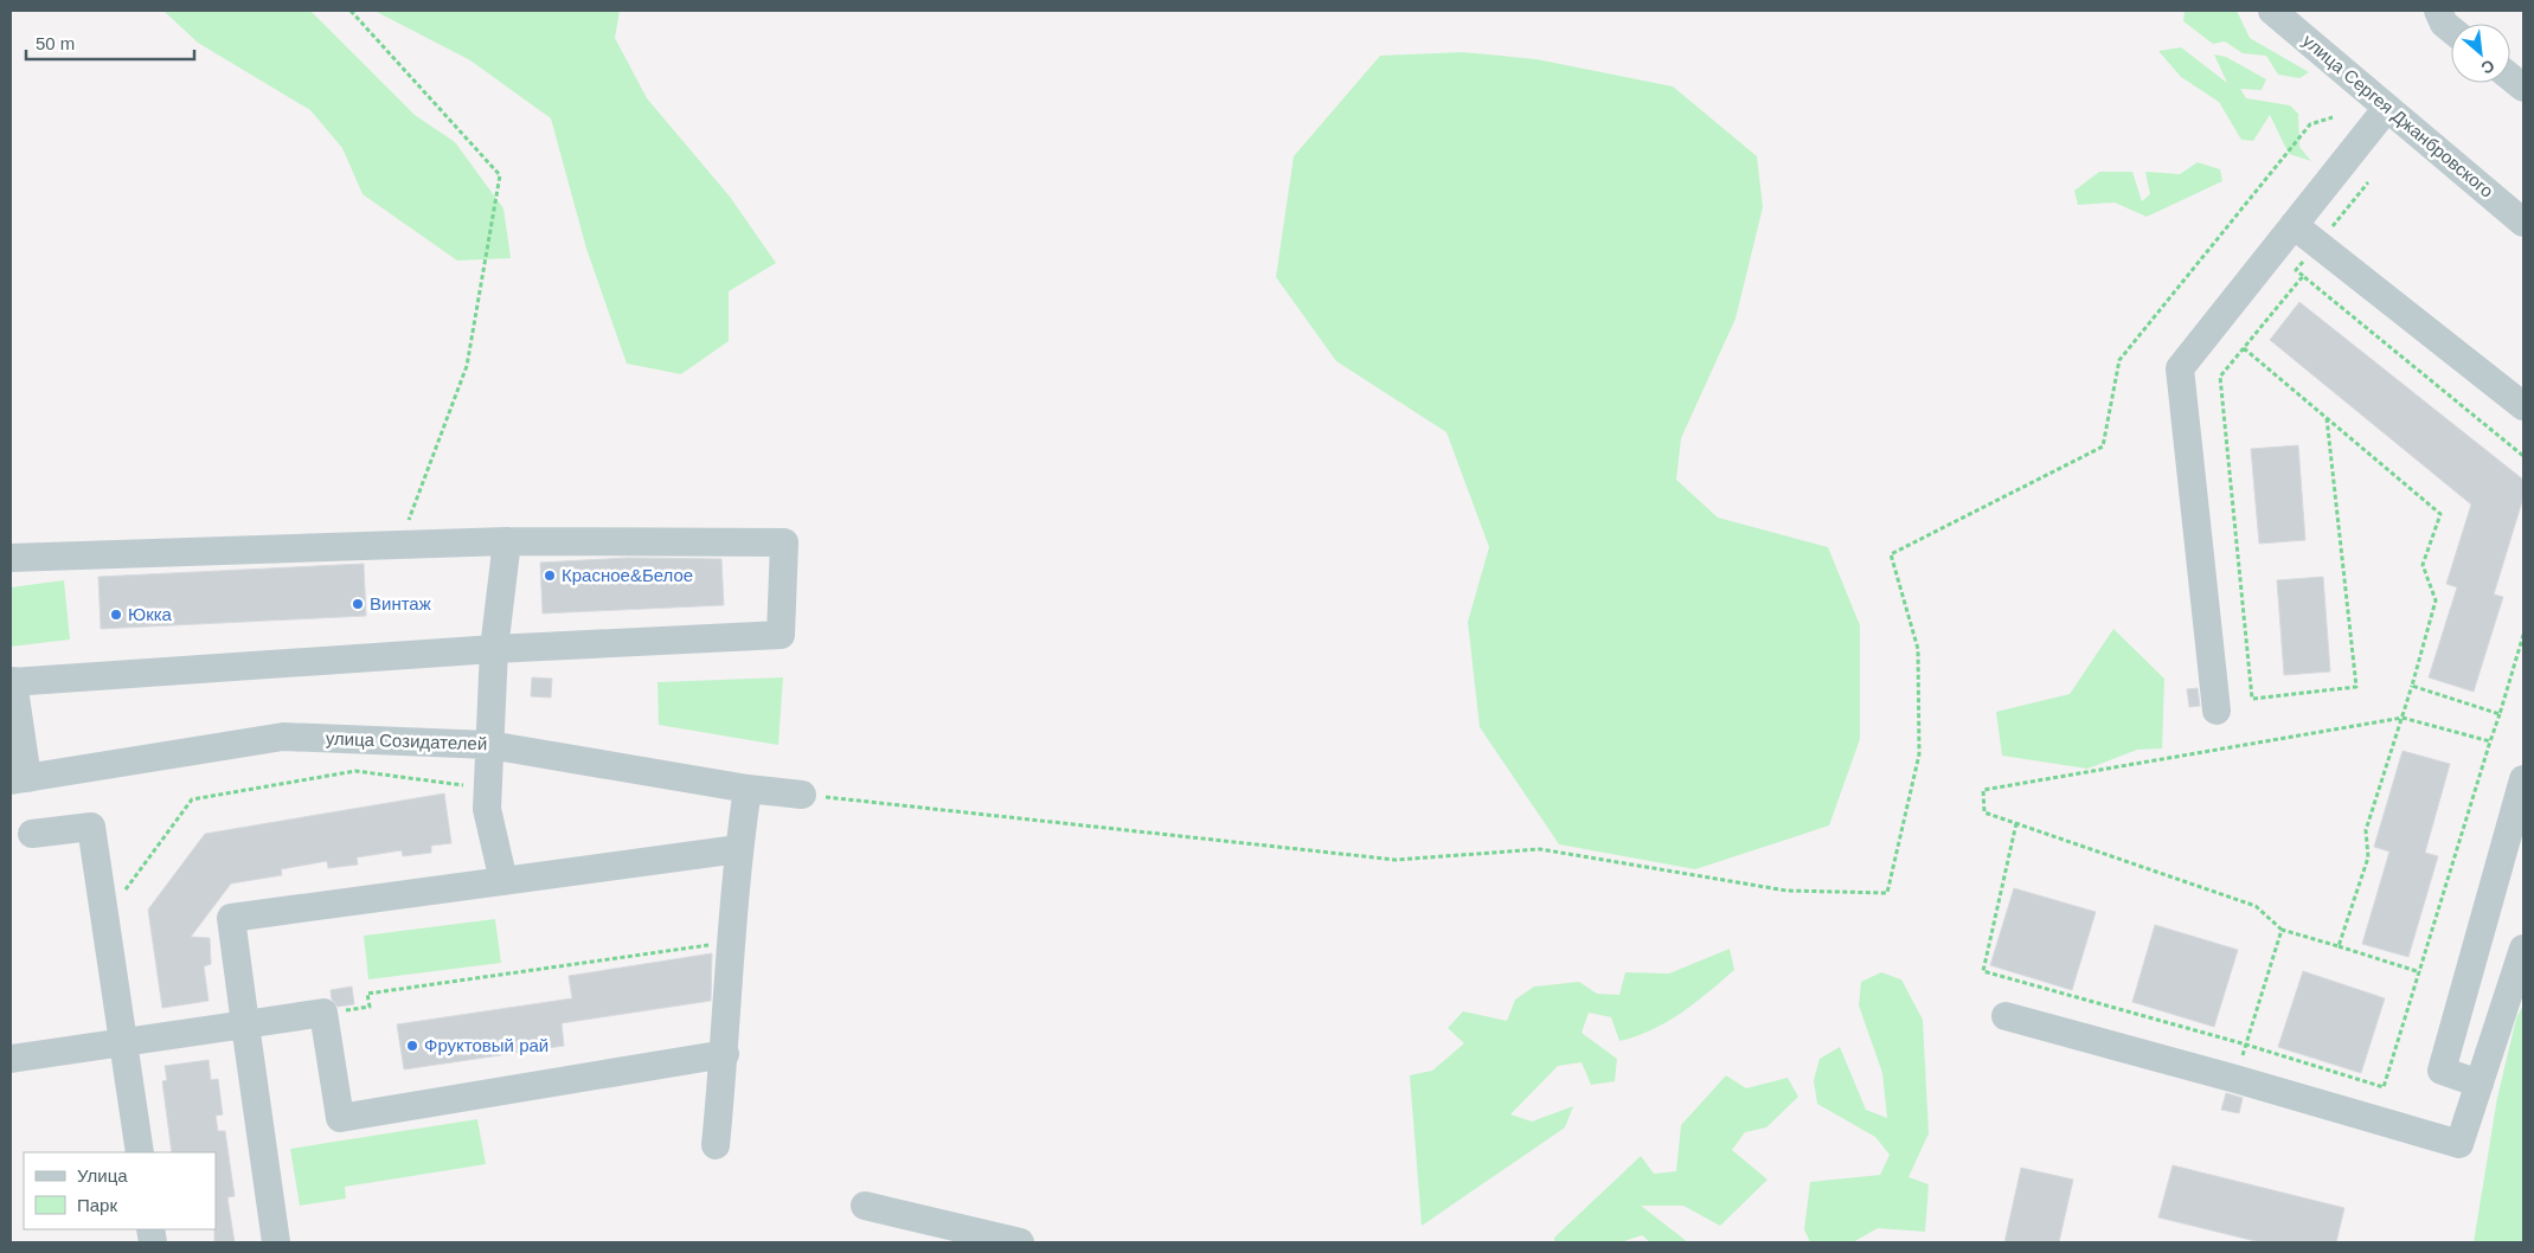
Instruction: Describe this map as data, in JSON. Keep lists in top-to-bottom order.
{
  "streets": {
    "street": ["улица Сергея Джанбровского", "улица Созидателей"]
  },
  "places": [
    "Красное&Белое",
    "Винтаж",
    "Юкка",
    "Фруктовый рай"
  ],
  "legend": ["Улица", "Парк"],
  "scale_bar": "50 m",
  "north": "bottom right"
}
